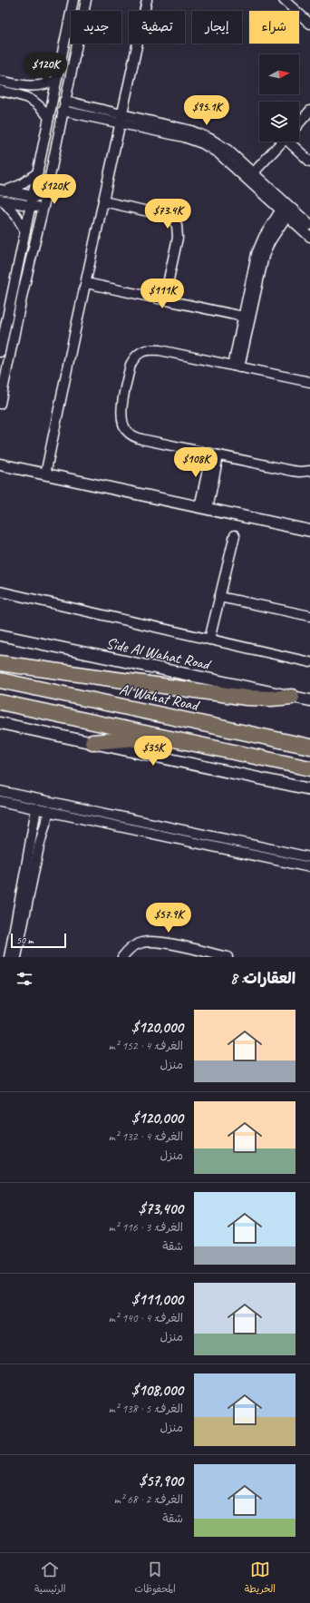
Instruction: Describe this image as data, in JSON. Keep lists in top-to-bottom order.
{
  "streets": {
    "highway": ["Al Wahat Road"],
    "street": ["Side Al Wahat Road"]
  },
  "scale_bar": "50 m",
  "north": "right",
  "page": {
    "chip": [
      "شراء",
      "إيجار",
      "تصفية",
      "جديد"
    ],
    "price": [
      "$120K",
      "$95.1K",
      "$120K",
      "$73.4K",
      "$111K",
      "$108K",
      "$35K",
      "$57.9K"
    ],
    "scale": "50 m",
    "heading": "العقارات: 8",
    "list": [
      {
        "name": "$120,000",
        "note": "الغرف: 4 · 152 m² · منزل"
      },
      {
        "name": "$120,000",
        "note": "الغرف: 4 · 132 m² · منزل"
      },
      {
        "name": "$73,400",
        "note": "الغرف: 3 · 116 m² · شقة"
      },
      {
        "name": "$111,000",
        "note": "الغرف: 4 · 140 m² · منزل"
      },
      {
        "name": "$108,000",
        "note": "الغرف: 5 · 138 m² · منزل"
      },
      {
        "name": "$57,900",
        "note": "الغرف: 2 · 68 m² · شقة"
      }
    ],
    "tabs": ["الخريطة", "المحفوظات", "الرئيسية"]
  }
}
